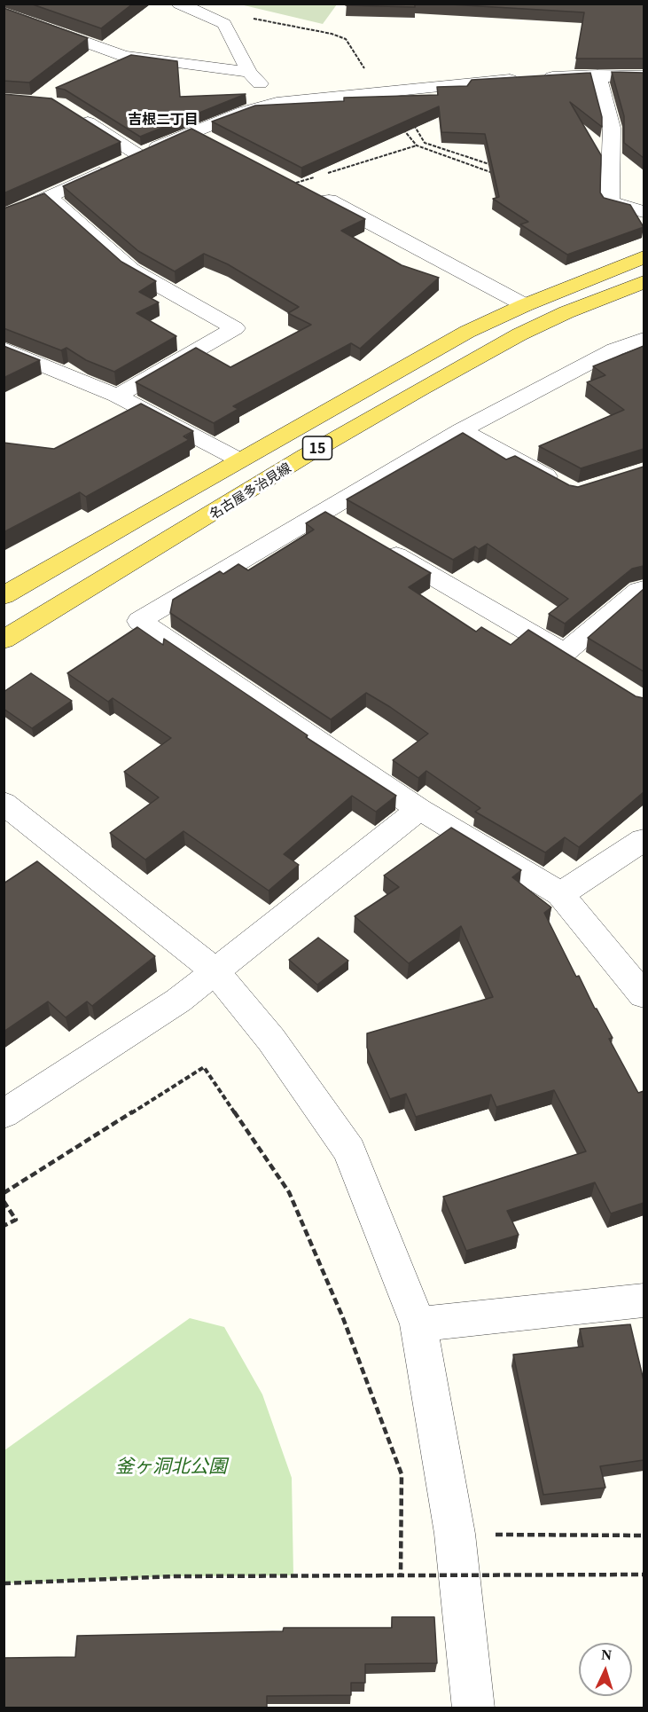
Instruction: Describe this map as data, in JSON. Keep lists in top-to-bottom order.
{
  "streets": {
    "main road": ["15", "名古屋多治見線"]
  },
  "districts": ["吉根二丁目"],
  "parks": ["釜ヶ洞北公園"],
  "north": "top"
}
